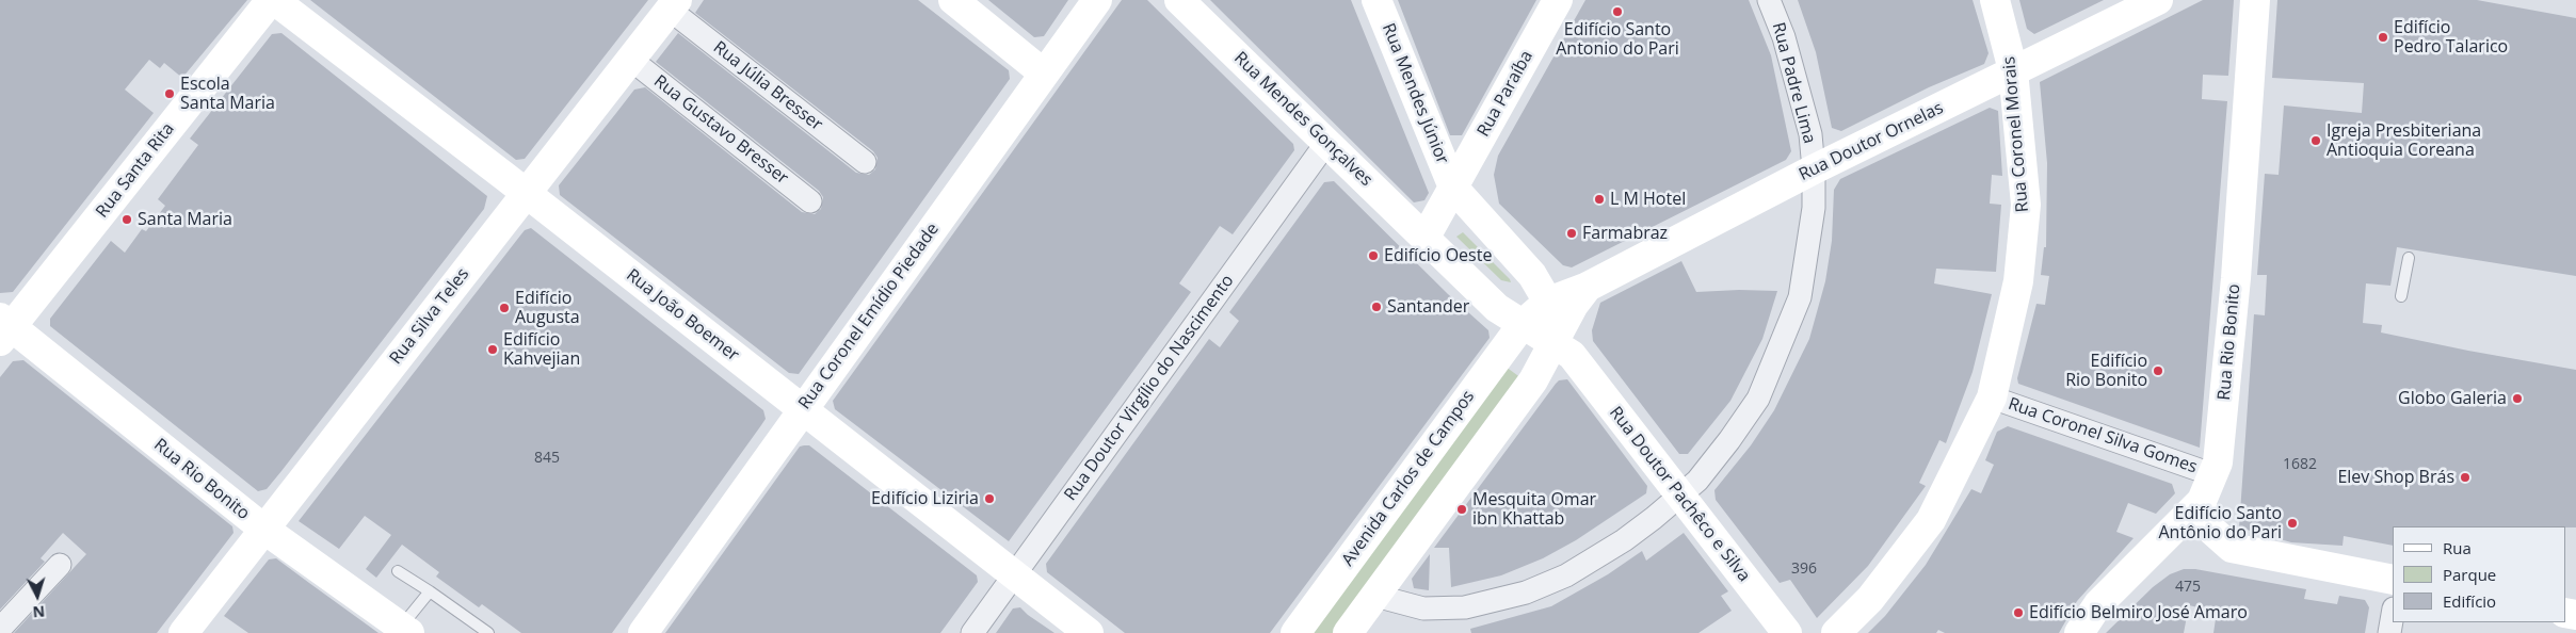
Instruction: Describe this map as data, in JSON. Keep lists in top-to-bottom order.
{
  "streets": {
    "street": [
      "Rua Padre Lima",
      "Rua Júlia Bresser",
      "Rua Mendes Júnior",
      "Rua Paraíba",
      "Rua Mendes Gonçalves",
      "Rua Gustavo Bresser",
      "Rua Coronel Morais",
      "Rua Doutor Ornelas",
      "Rua Santa Rita",
      "Rua João Boemer",
      "Rua Silva Teles",
      "Rua Coronel Emídio Piedade",
      "Rua Rio Bonito",
      "Rua Doutor Virgílio do Nascimento",
      "Rua Coronel Silva Gomes",
      "Avenida Carlos de Campos",
      "Rua Doutor Pachêco e Silva"
    ]
  },
  "crossings": [
    ["Rua Padre Lima", "Rua Doutor Ornelas"],
    ["Rua Padre Lima", "Rua Doutor Pachêco e Silva"],
    ["Rua Júlia Bresser", "Rua Silva Teles"],
    ["Rua Mendes Júnior", "Rua Paraíba"],
    ["Rua Paraíba", "Rua Mendes Gonçalves"],
    ["Rua Mendes Gonçalves", "Rua Doutor Ornelas"],
    ["Rua Mendes Gonçalves", "Rua Doutor Virgílio do Nascimento"],
    ["Rua Mendes Gonçalves", "Avenida Carlos de Campos"],
    ["Rua Mendes Gonçalves", "Rua Doutor Pachêco e Silva"],
    ["Rua Gustavo Bresser", "Rua Silva Teles"],
    ["Rua Coronel Morais", "Rua Doutor Ornelas"],
    ["Rua Coronel Morais", "Rua Coronel Silva Gomes"],
    ["Rua Doutor Ornelas", "Rua Doutor Pachêco e Silva"],
    ["Rua Santa Rita", "Rua João Boemer"],
    ["Rua Santa Rita", "Rua Rio Bonito"],
    ["Rua João Boemer", "Rua Silva Teles"],
    ["Rua João Boemer", "Rua Coronel Emídio Piedade"],
    ["Rua João Boemer", "Rua Doutor Virgílio do Nascimento"],
    ["Rua Silva Teles", "Rua Rio Bonito"],
    ["Rua Rio Bonito", "Rua Coronel Silva Gomes"]
  ],
  "places": [
    "Edifício Santo Antonio do Pari",
    "Edifício Pedro Talarico",
    "Escola Santa Maria",
    "Igreja Presbiteriana Antioquia Coreana",
    "L M Hotel",
    "Santa Maria",
    "Farmabraz",
    "Edifício Oeste",
    "Santander",
    "Edifício Augusta",
    "Edifício Kahvejian",
    "Edifício Rio Bonito",
    "Globo Galeria",
    "Elev Shop Brás",
    "Edifício Liziria",
    "Mesquita Omar ibn Khattab",
    "Edifício Santo Antônio do Pari",
    "Edifício Belmiro José Amaro"
  ],
  "house_numbers": [
    "845",
    "1682",
    "396",
    "475"
  ],
  "legend": ["Rua", "Parque", "Edifício"],
  "north": "bottom"
}
